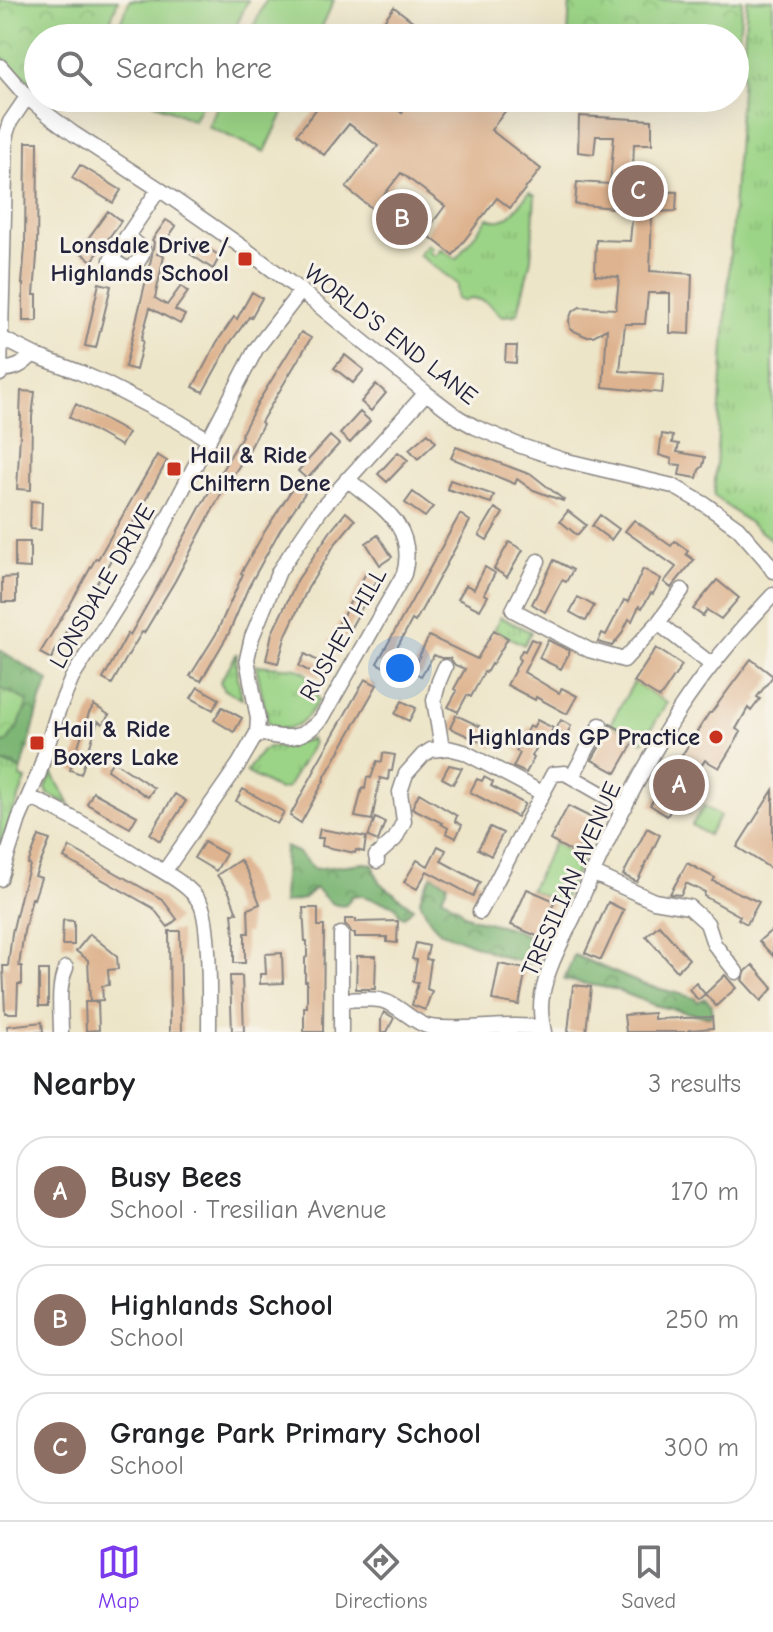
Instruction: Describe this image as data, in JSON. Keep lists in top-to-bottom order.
{
  "streets": {
    "street": [
      "WORLD'S END LANE",
      "LONSDALE DRIVE",
      "RUSHEY HILL",
      "TRESILIAN AVENUE"
    ]
  },
  "crossings": [
    ["WORLD'S END LANE", "LONSDALE DRIVE"]
  ],
  "places": {
    "transit": ["Lonsdale Drive / Highlands School", "Hail & Ride Chiltern Dene", "Hail & Ride Boxers Lake"],
    "other": ["Highlands GP Practice"]
  },
  "page": {
    "search": "Search here",
    "pins": ["C", "B", "A"],
    "heading": ["Nearby", "3 results"],
    "list": [
      {
        "mark": "A",
        "name": "Busy Bees",
        "note": "School · Tresilian Avenue",
        "value": "170 m"
      },
      {
        "mark": "B",
        "name": "Highlands School",
        "note": "School",
        "value": "250 m"
      },
      {
        "mark": "C",
        "name": "Grange Park Primary School",
        "note": "School",
        "value": "300 m"
      }
    ],
    "nav": ["Map", "Directions", "Saved"]
  }
}
